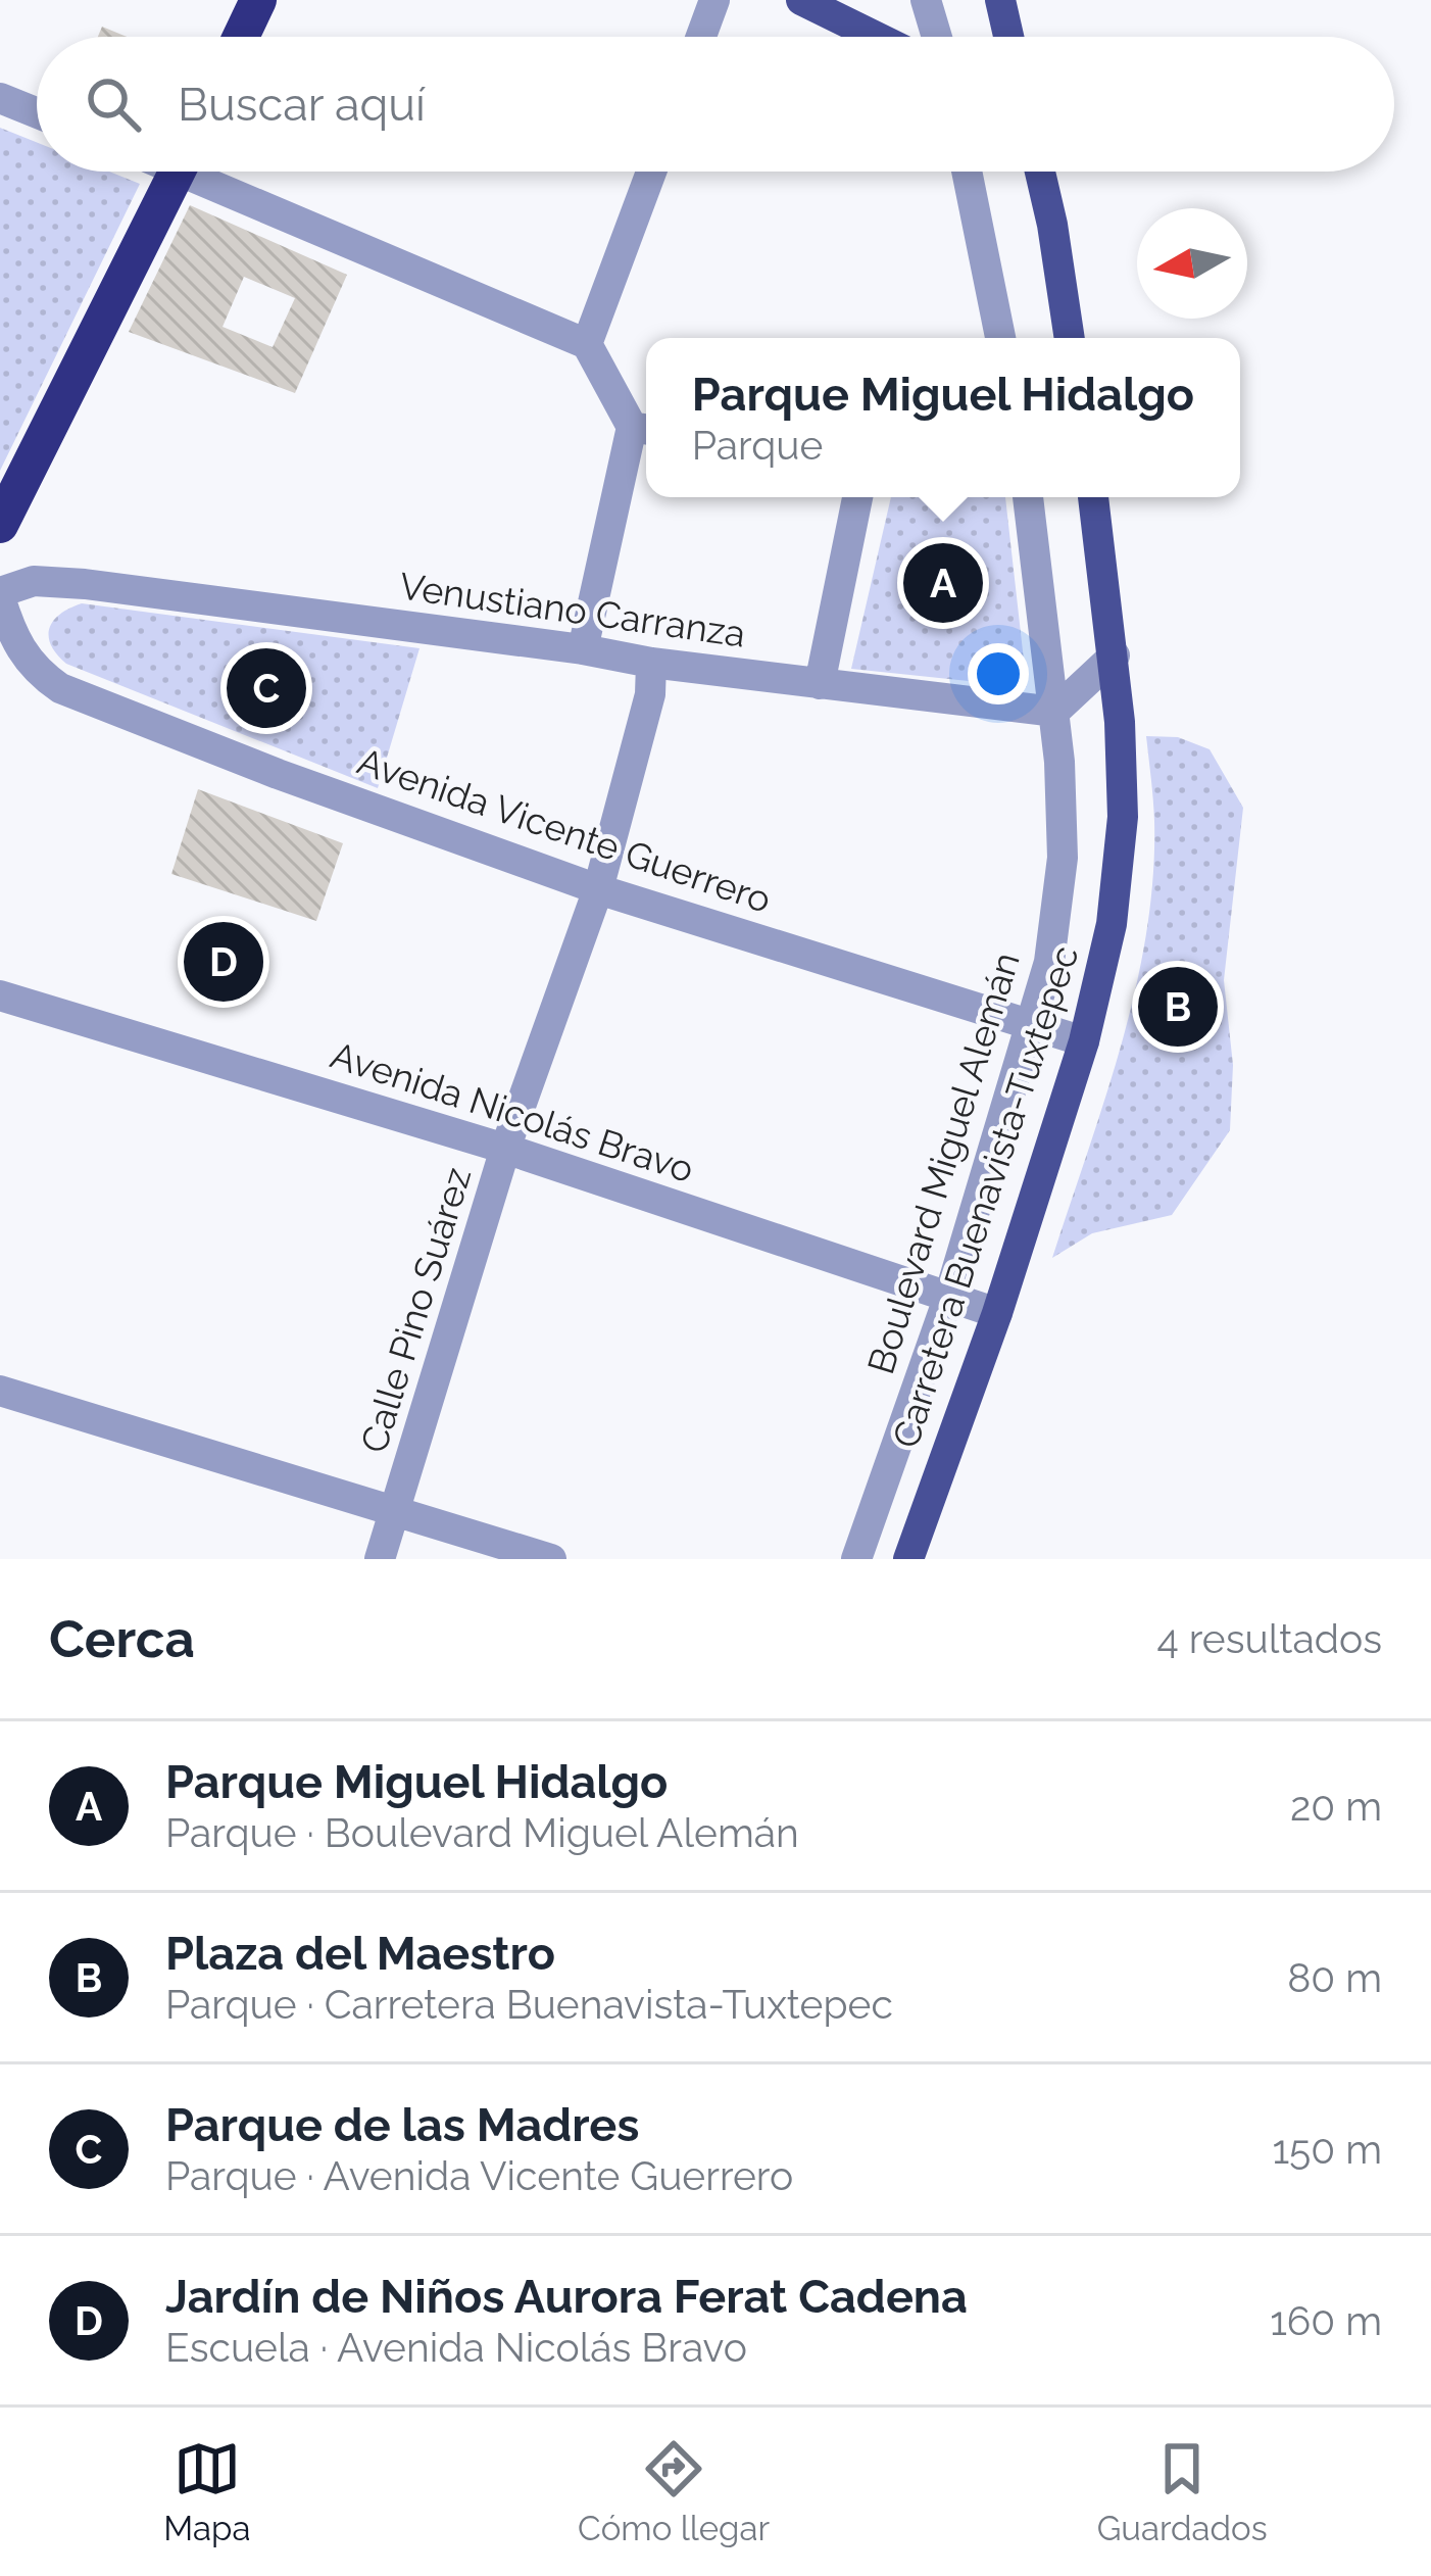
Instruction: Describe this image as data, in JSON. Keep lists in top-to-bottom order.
{
  "streets": {
    "main road": ["Carretera Buenavista-Tuxtepec"],
    "street": [
      "Venustiano Carranza",
      "Avenida Vicente Guerrero",
      "Avenida Nicolás Bravo",
      "Boulevard Miguel Alemán",
      "Calle Pino Suárez"
    ]
  },
  "crossings": [
    ["Venustiano Carranza", "Avenida Vicente Guerrero"],
    ["Venustiano Carranza", "Boulevard Miguel Alemán"],
    ["Venustiano Carranza", "Calle Pino Suárez"],
    ["Avenida Vicente Guerrero", "Boulevard Miguel Alemán"],
    ["Avenida Vicente Guerrero", "Carretera Buenavista-Tuxtepec"],
    ["Avenida Vicente Guerrero", "Calle Pino Suárez"],
    ["Avenida Nicolás Bravo", "Boulevard Miguel Alemán"],
    ["Avenida Nicolás Bravo", "Carretera Buenavista-Tuxtepec"],
    ["Avenida Nicolás Bravo", "Calle Pino Suárez"]
  ],
  "north": "left",
  "page": {
    "search": "Buscar aquí",
    "popup": ["Parque Miguel Hidalgo", "Parque"],
    "pins": [
      "A",
      "C",
      "D",
      "B"
    ],
    "heading": ["Cerca", "4 resultados"],
    "list": [
      {
        "mark": "A",
        "name": "Parque Miguel Hidalgo",
        "note": "Parque · Boulevard Miguel Alemán",
        "value": "20 m"
      },
      {
        "mark": "B",
        "name": "Plaza del Maestro",
        "note": "Parque · Carretera Buenavista-Tuxtepec",
        "value": "80 m"
      },
      {
        "mark": "C",
        "name": "Parque de las Madres",
        "note": "Parque · Avenida Vicente Guerrero",
        "value": "150 m"
      },
      {
        "mark": "D",
        "name": "Jardín de Niños Aurora Ferat Cadena",
        "note": "Escuela · Avenida Nicolás Bravo",
        "value": "160 m"
      }
    ],
    "nav": ["Mapa", "Cómo llegar", "Guardados"]
  }
}
